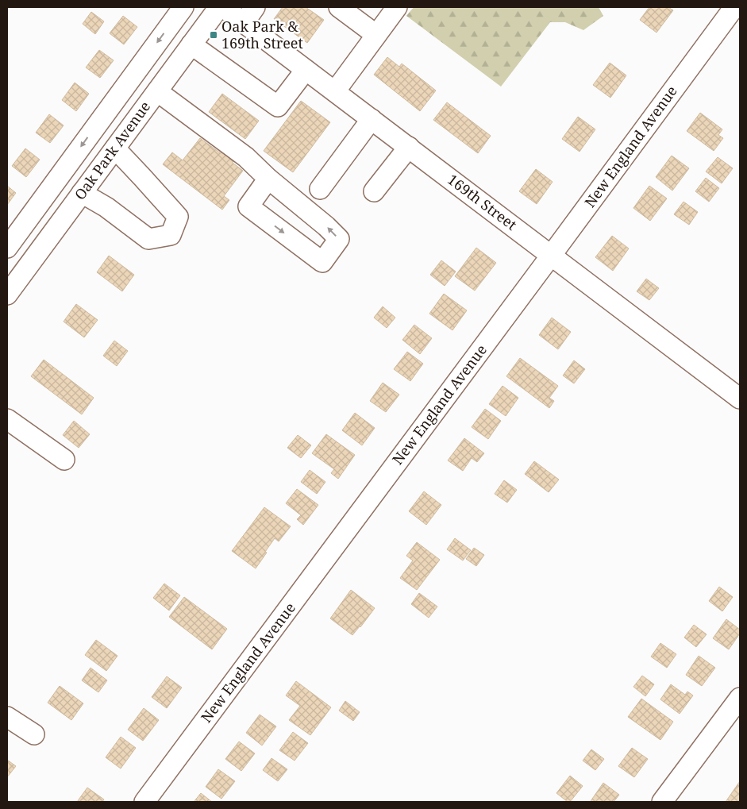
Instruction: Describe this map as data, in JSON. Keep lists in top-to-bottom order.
{
  "streets": {
    "street": ["New England Avenue", "Oak Park Avenue", "169th Street"]
  },
  "crossings": [
    ["New England Avenue", "169th Street"]
  ],
  "places": {
    "transit": ["Oak Park & 169th Street"]
  }
}
